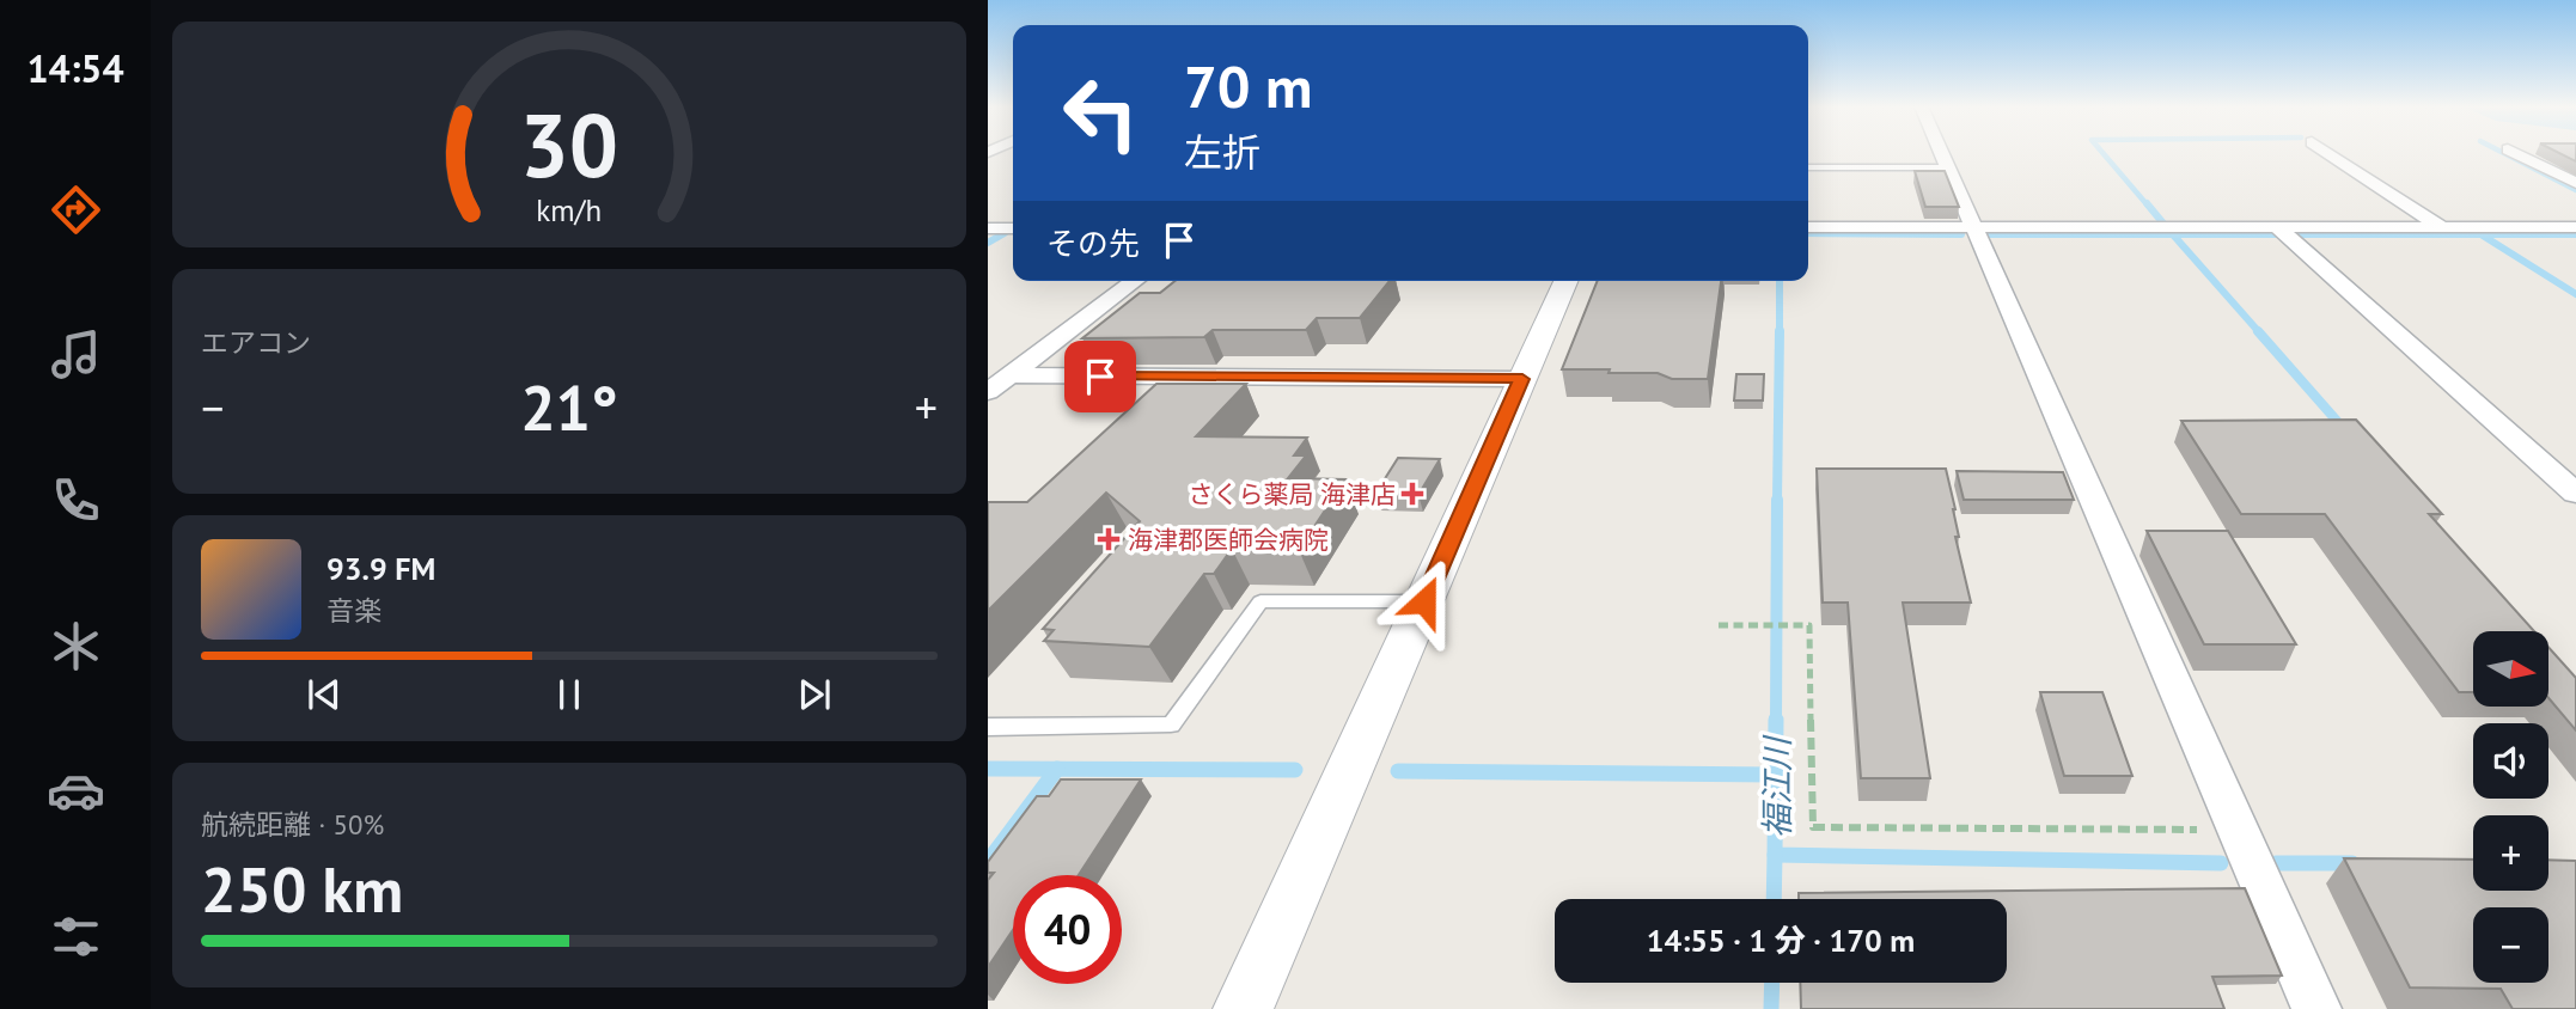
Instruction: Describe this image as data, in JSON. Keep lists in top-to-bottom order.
{
  "water": ["福江川"],
  "places": {
    "health": ["さくら薬局 海津店", "海津郡医師会病院"]
  },
  "north": "right",
  "page": {
    "tabs": "14:54",
    "turn": ["70 m", "左折"],
    "then": "その先",
    "tile": [
      "エアコン",
      ["航続距離 · 50%", "250 km"]
    ],
    "heat": ["−", "21°", "+"],
    "song": ["93.9 FM", "音楽"],
    "map_buttons": ["+", "−"],
    "limit": "40",
    "trip": "14:55 · 1 分 · 170 m",
    "gauge": ["30", "km/h"]
  }
}
